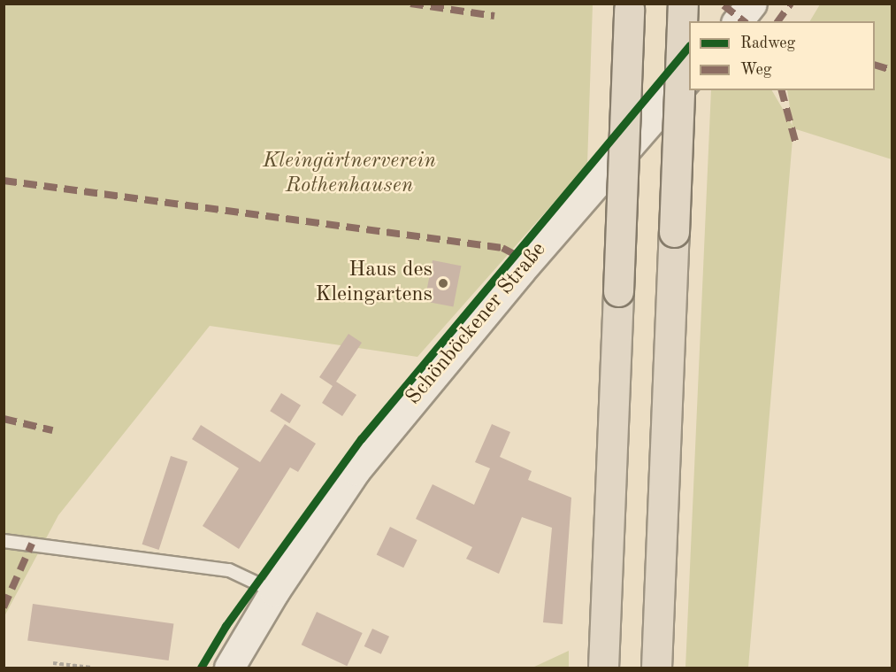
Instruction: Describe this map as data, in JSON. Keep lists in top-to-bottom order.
{
  "streets": {
    "main road": ["Schönböckener Straße"]
  },
  "parks": ["Kleingärtnerverein Rothenhausen"],
  "places": ["Haus des Kleingartens"],
  "legend": ["Radweg", "Weg"]
}
